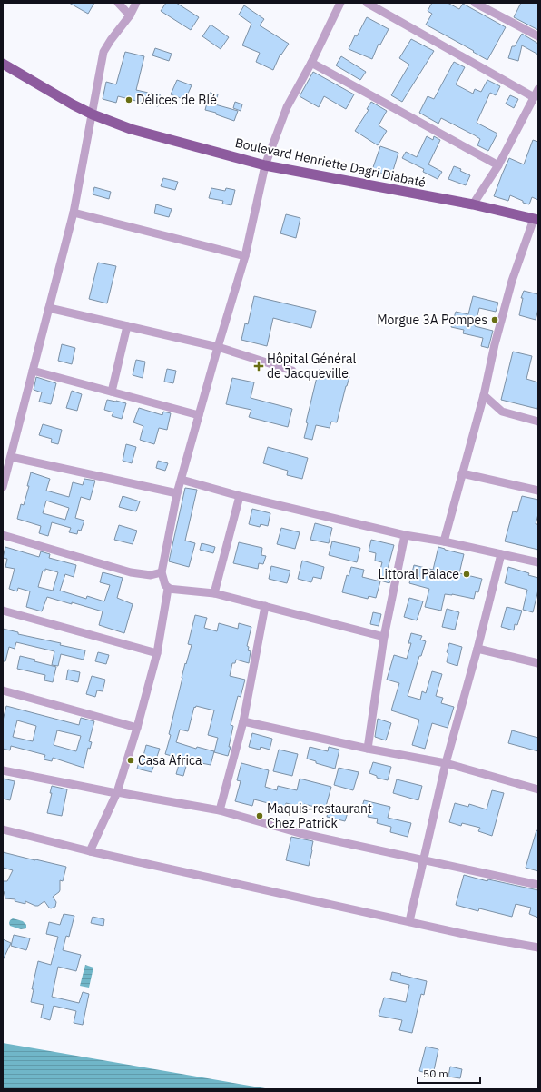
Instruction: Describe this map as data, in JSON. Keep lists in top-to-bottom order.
{
  "streets": {
    "main road": ["Boulevard Henriette Dagri Diabaté"]
  },
  "places": {
    "other": [
      "Délices de Blé",
      "Morgue 3A Pompes",
      "Littoral Palace",
      "Casa Africa",
      "Maquis-restaurant Chez Patrick"
    ],
    "health": ["Hôpital Général de Jacqueville"]
  },
  "scale_bar": "50 m"
}
